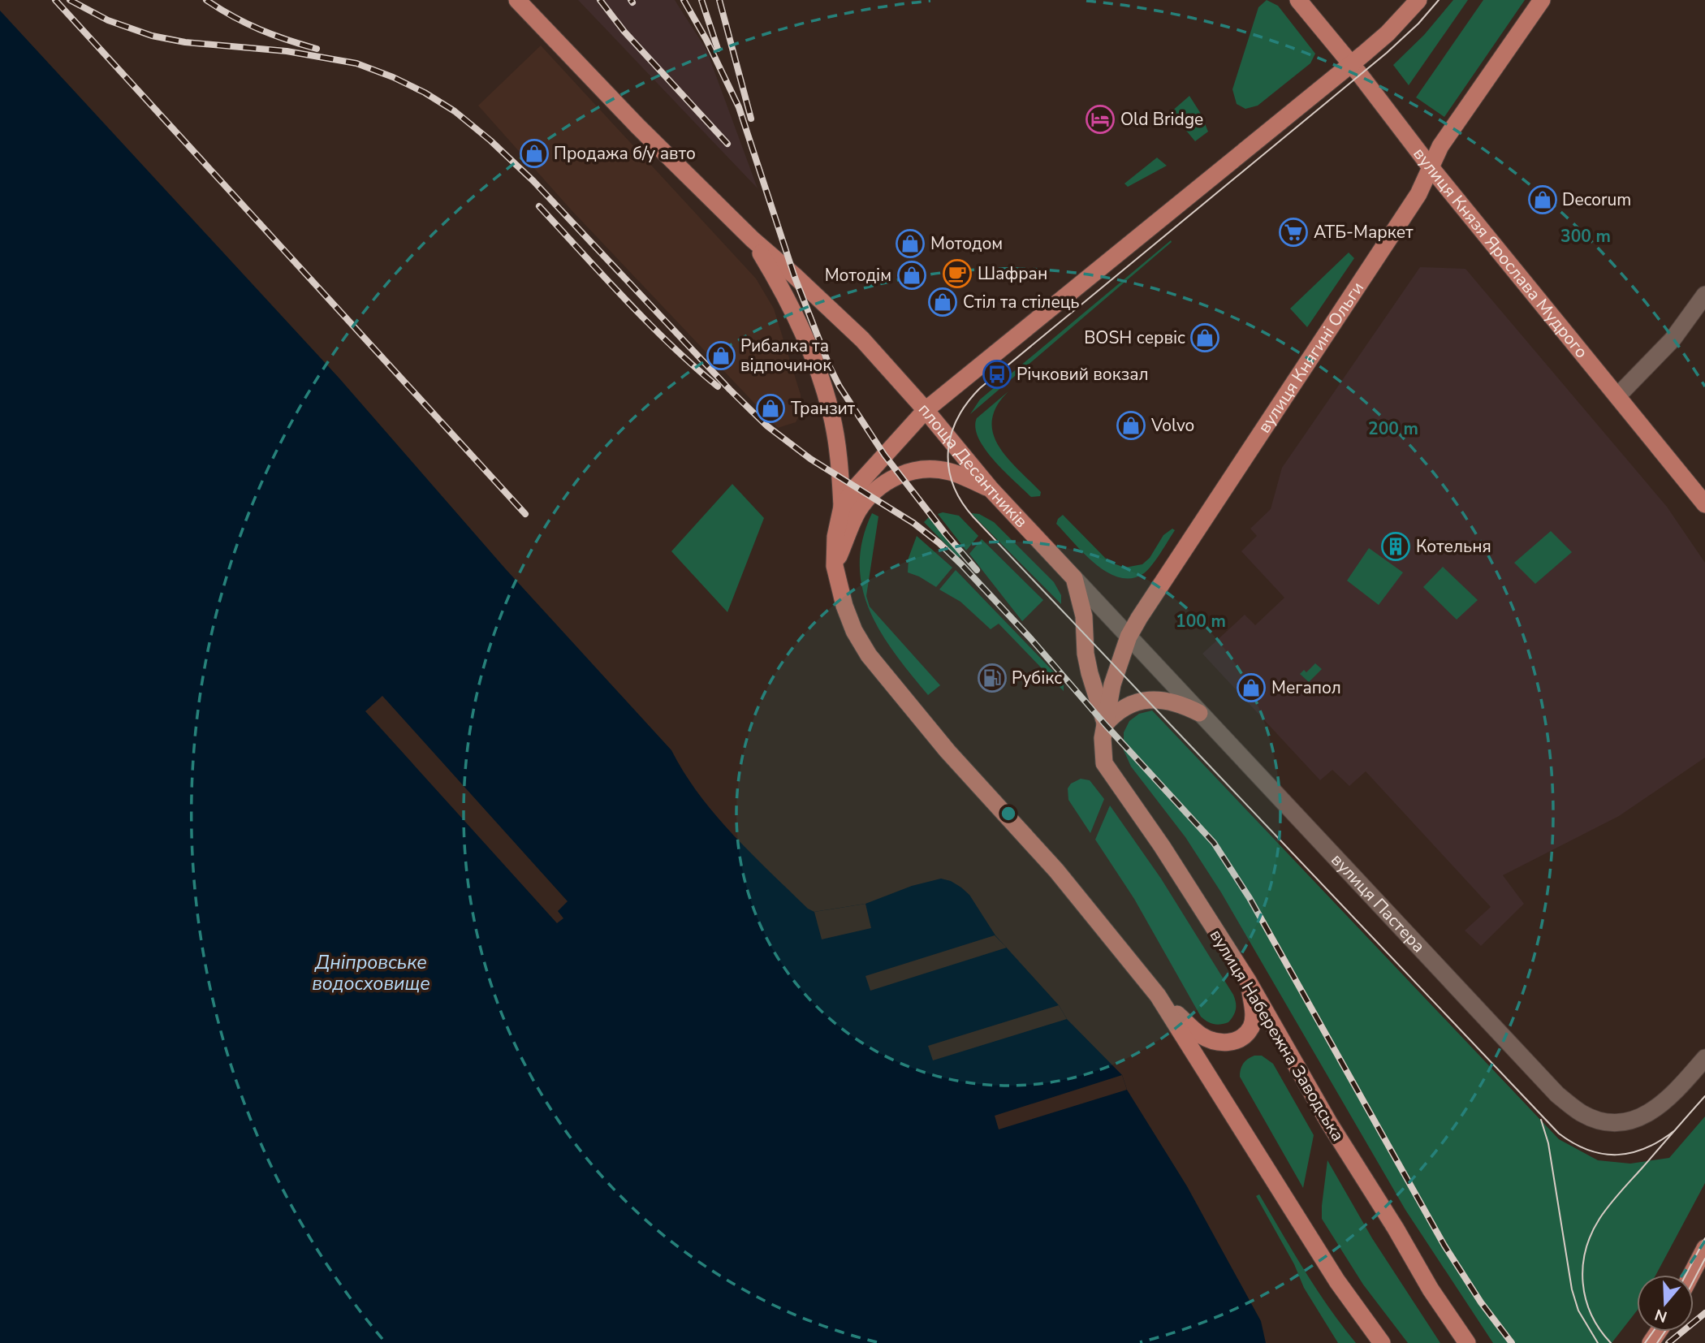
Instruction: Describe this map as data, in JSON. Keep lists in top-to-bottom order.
{
  "streets": {
    "main road": [
      "вулиця Князя Ярослава Мудрого",
      "вулиця Княгині Ольги",
      "площа Десантників",
      "вулиця Набережна Заводська"
    ],
    "street": ["вулиця Пастера"]
  },
  "crossings": [
    ["вулиця Князя Ярослава Мудрого", "вулиця Княгині Ольги"],
    ["вулиця Княгині Ольги", "вулиця Пастера"],
    ["вулиця Княгині Ольги", "вулиця Набережна Заводська"],
    ["площа Десантників", "вулиця Пастера"]
  ],
  "water": ["Дніпровське водосховище"],
  "places": {
    "hotel": ["Old Bridge"],
    "shop": [
      "Продажа б/у авто",
      "Decorum",
      "Мотодом",
      "Мотодім",
      "Стіл та стілець",
      "BOSH сервіс",
      "Рибалка та відпочинок",
      "Транзит",
      "Volvo",
      "Мегапол"
    ],
    "supermarket": ["АТБ-Маркет"],
    "cafe": ["Шафран"],
    "bus stop": ["Річковий вокзал"],
    "building": ["Котельня"],
    "fuel station": ["Рубікс"]
  },
  "north": "bottom",
  "rings": ["300 m", "200 m", "100 m"]
}
